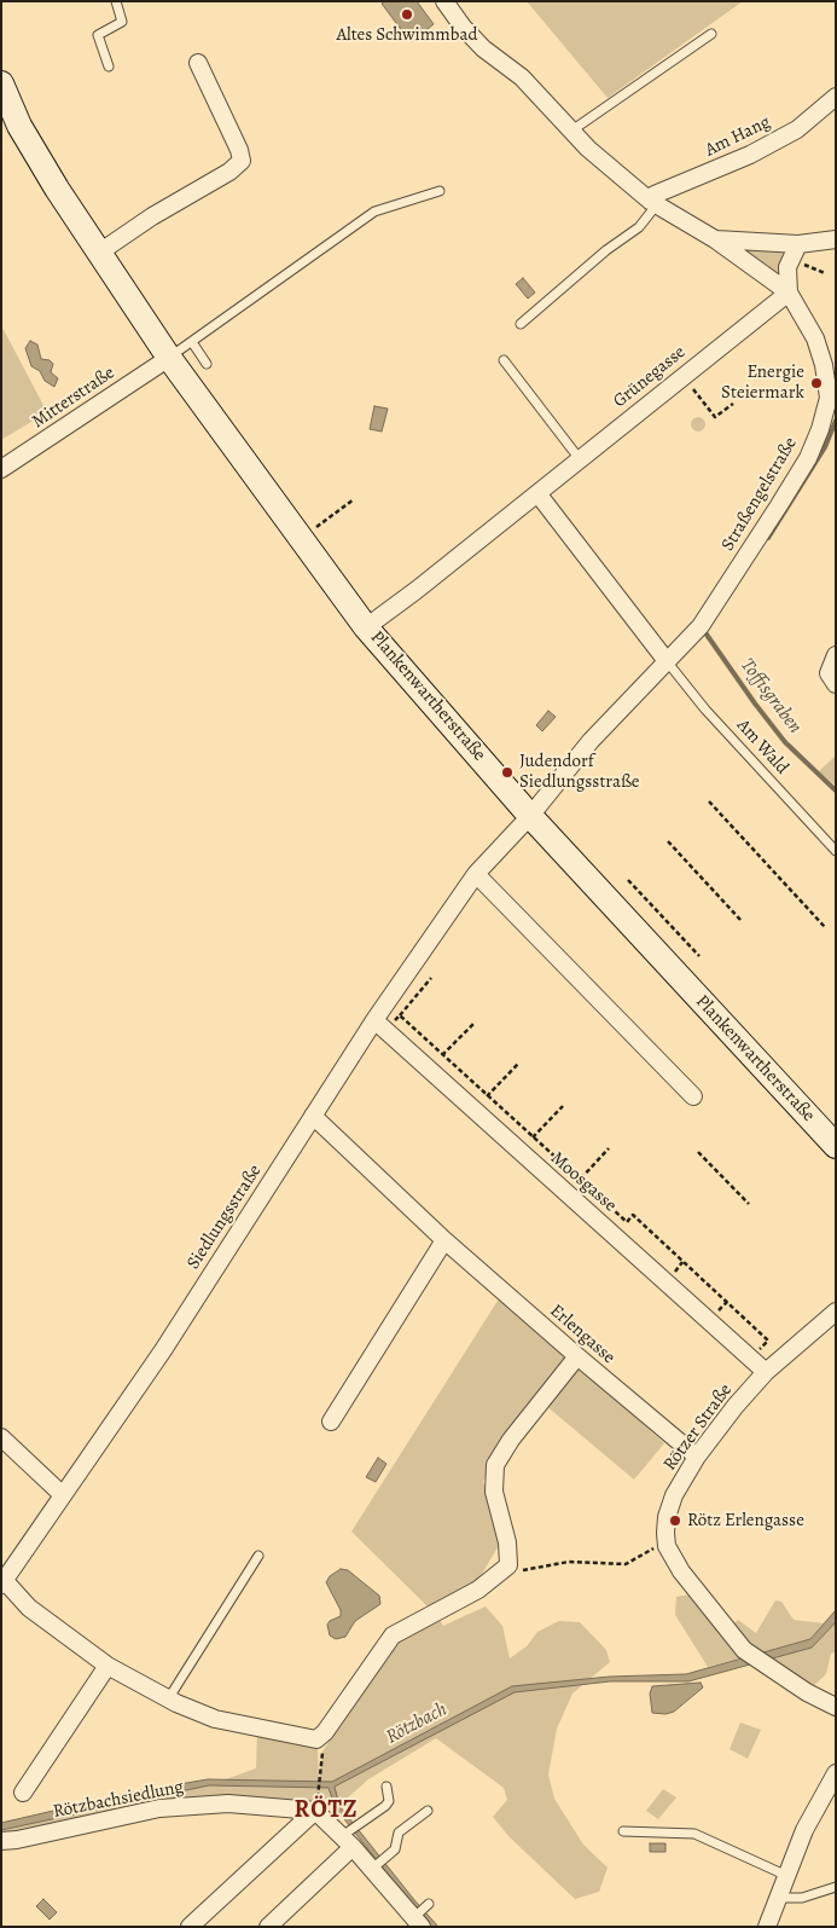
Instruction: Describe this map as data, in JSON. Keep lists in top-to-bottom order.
{
  "streets": {
    "main road": ["Plankenwartherstraße"],
    "street": [
      "Am Hang",
      "Grünegasse",
      "Mitterstraße",
      "Straßengelstraße",
      "Moosgasse",
      "Siedlungsstraße",
      "Erlengasse",
      "Rötzer Straße",
      "Rötzbachsiedlung"
    ],
    "lane": ["Am Wald"]
  },
  "crossings": [
    ["Am Hang", "Straßengelstraße"],
    ["Grünegasse", "Straßengelstraße"],
    ["Grünegasse", "Plankenwartherstraße"],
    ["Mitterstraße", "Plankenwartherstraße"],
    ["Straßengelstraße", "Plankenwartherstraße"],
    ["Straßengelstraße", "Am Wald"],
    ["Straßengelstraße", "Siedlungsstraße"],
    ["Plankenwartherstraße", "Siedlungsstraße"],
    ["Moosgasse", "Siedlungsstraße"],
    ["Moosgasse", "Rötzer Straße"],
    ["Siedlungsstraße", "Erlengasse"],
    ["Erlengasse", "Rötzer Straße"]
  ],
  "districts": ["RÖTZ"],
  "water": ["Toffisgraben", "Rötzbach"],
  "places": [
    "Altes Schwimmbad",
    "Energie Steiermark",
    "Judendorf Siedlungsstraße",
    "Rötz Erlengasse"
  ]
}
